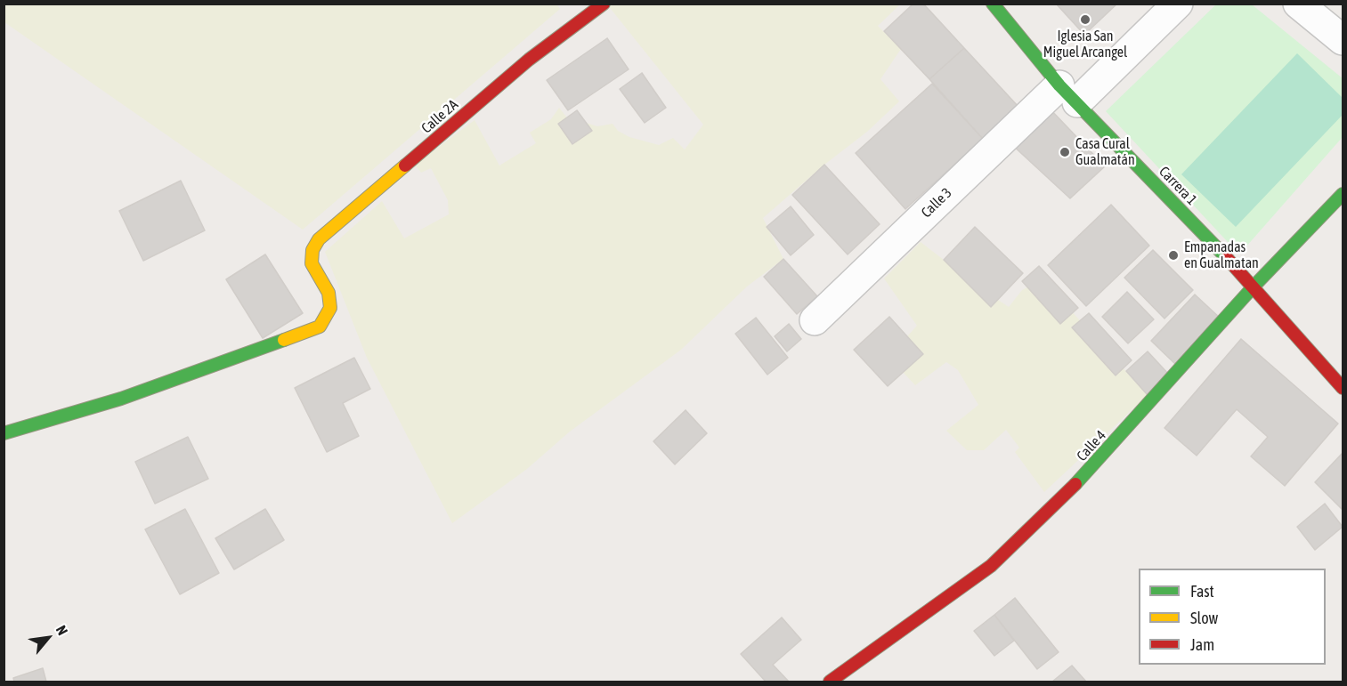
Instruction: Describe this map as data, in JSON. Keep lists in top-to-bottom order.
{
  "streets": {
    "street": [
      "Calle 2A",
      "Carrera 1",
      "Calle 3",
      "Calle 4"
    ]
  },
  "crossings": [
    ["Carrera 1", "Calle 3"],
    ["Carrera 1", "Calle 4"]
  ],
  "places": ["Iglesia San Miguel Arcangel", "Casa Cural Gualmatán", "Empanadas en Gualmatan"],
  "legend": ["Fast", "Slow", "Jam"],
  "north": "top right"
}
